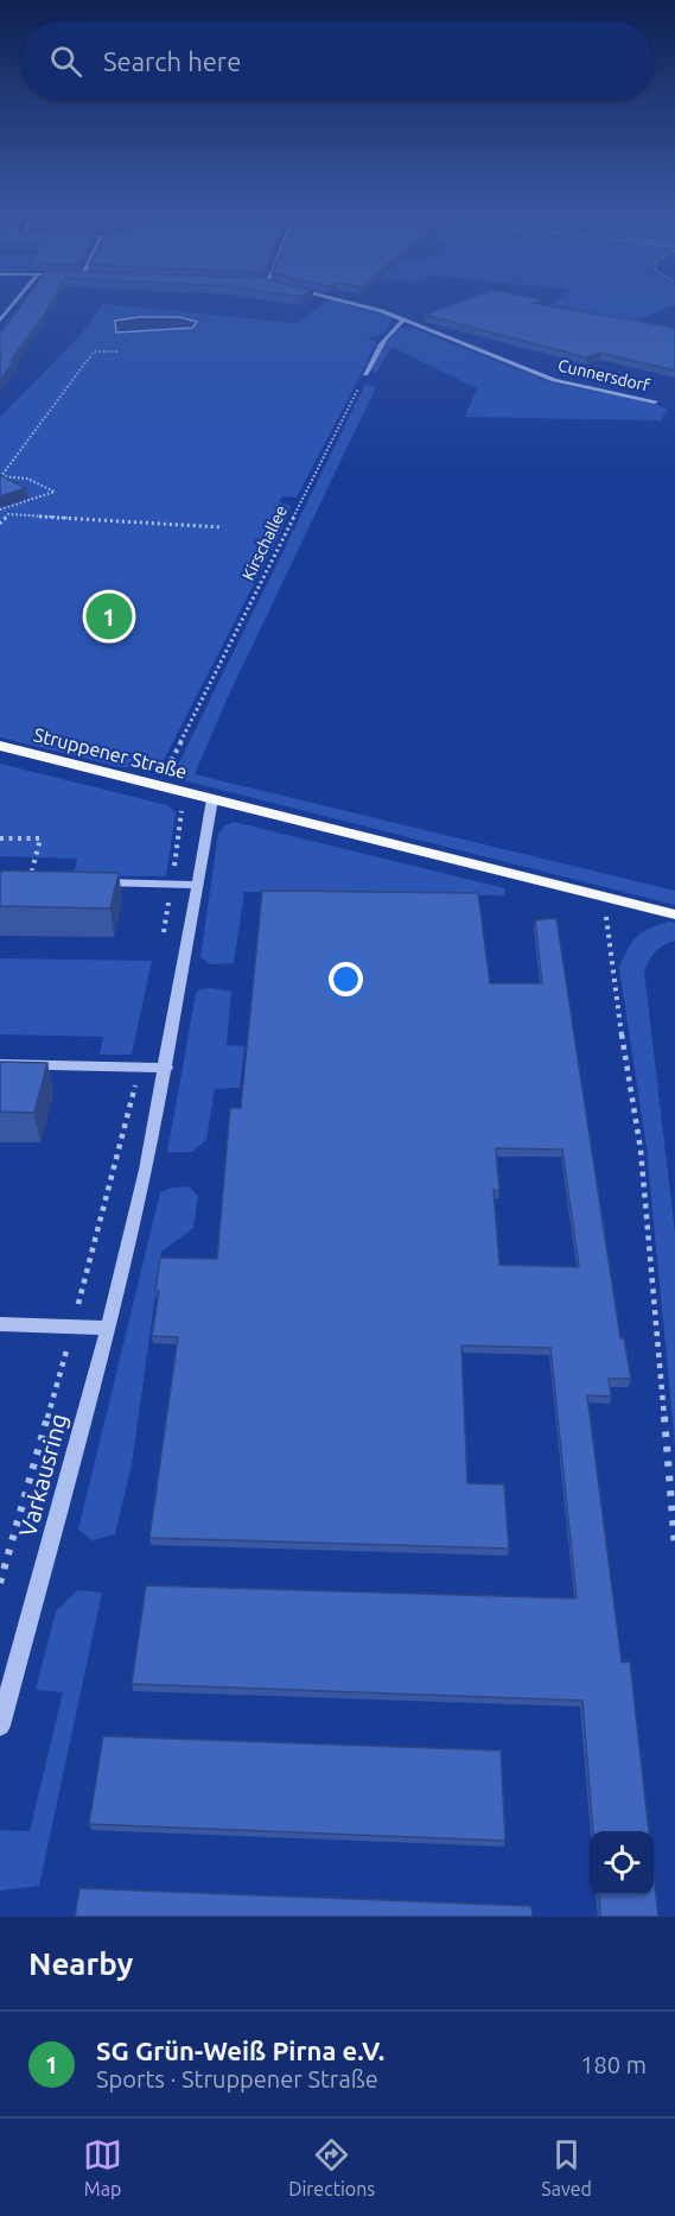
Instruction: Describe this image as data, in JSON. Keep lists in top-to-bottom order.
{
  "streets": {
    "main road": ["Struppener Straße"],
    "street": ["Cunnersdorf", "Varkausring"],
    "path": ["Kirschallee"]
  },
  "crossings": [
    ["Kirschallee", "Struppener Straße"],
    ["Struppener Straße", "Varkausring"]
  ],
  "page": {
    "search": "Search here",
    "pins": "1",
    "heading": "Nearby",
    "list": [
      {
        "mark": "1",
        "name": "SG Grün-Weiß Pirna e.V.",
        "note": "Sports · Struppener Straße",
        "value": "180 m"
      }
    ],
    "nav": ["Map", "Directions", "Saved"]
  }
}
